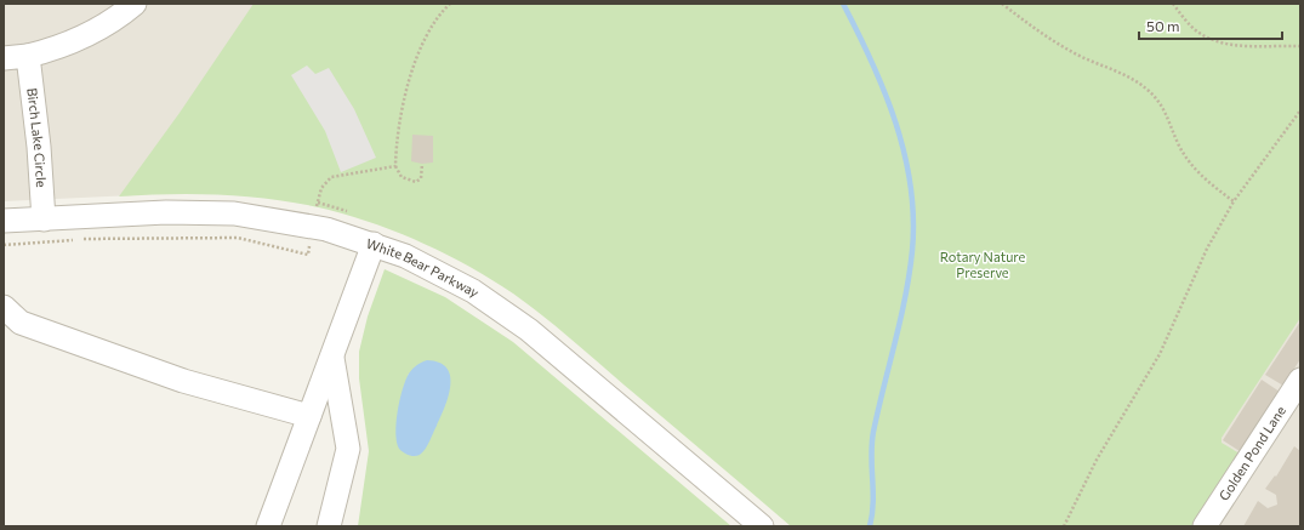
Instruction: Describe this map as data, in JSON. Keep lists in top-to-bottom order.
{
  "streets": {
    "street": ["Birch Lake Circle", "White Bear Parkway", "Golden Pond Lane"]
  },
  "crossings": [
    ["Birch Lake Circle", "White Bear Parkway"]
  ],
  "parks": ["Rotary Nature Preserve"],
  "scale_bar": "50 m"
}
